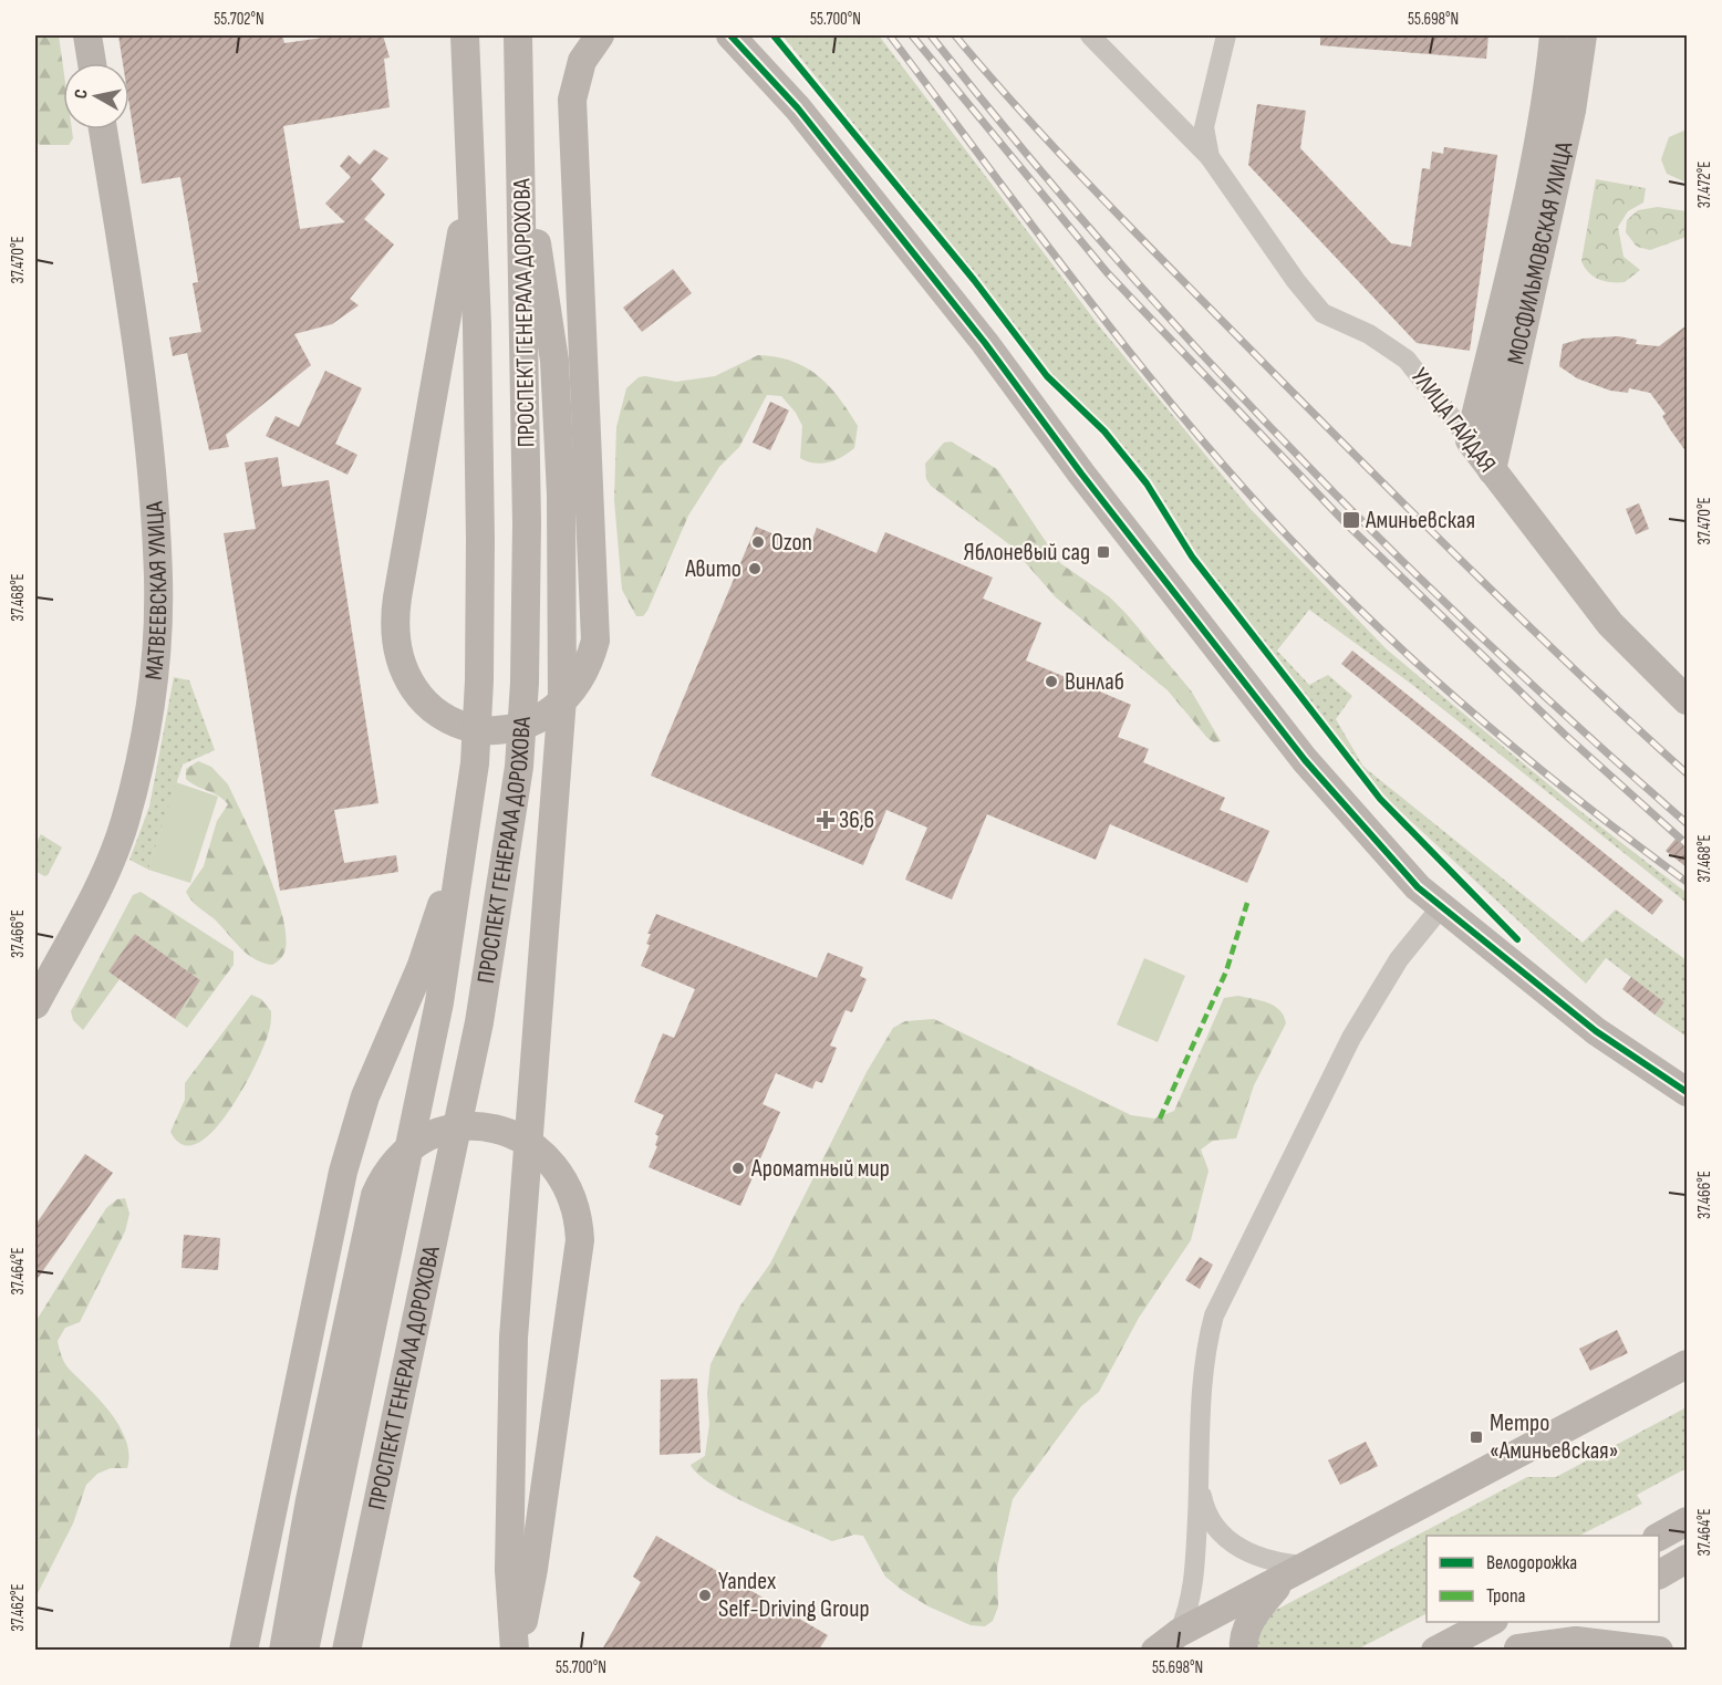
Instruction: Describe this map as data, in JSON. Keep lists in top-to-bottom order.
{
  "streets": {
    "main road": [
      "МОСФИЛЬМОВСКАЯ УЛИЦА",
      "ПРОСПЕКТ ГЕНЕРАЛА ДОРОХОВА",
      "УЛИЦА ГАЙДАЯ",
      "МАТВЕЕВСКАЯ УЛИЦА"
    ]
  },
  "crossings": [
    ["МОСФИЛЬМОВСКАЯ УЛИЦА", "УЛИЦА ГАЙДАЯ"]
  ],
  "places": {
    "transit": ["Аминьевская", "Яблоневый сад", "Метро «Аминьевская»"],
    "other": [
      "Ozon",
      "Авито",
      "Винлаб",
      "Ароматный мир",
      "Yandex Self-Driving Group"
    ],
    "health": ["36,6"]
  },
  "legend": ["Велодорожка", "Тропа"],
  "north": "left",
  "coordinates": [
    "55.702°N",
    "55.700°N",
    "55.698°N",
    "37.472°E",
    "37.470°E",
    "37.468°E",
    "37.466°E",
    "37.464°E",
    "37.462°E"
  ]
}
